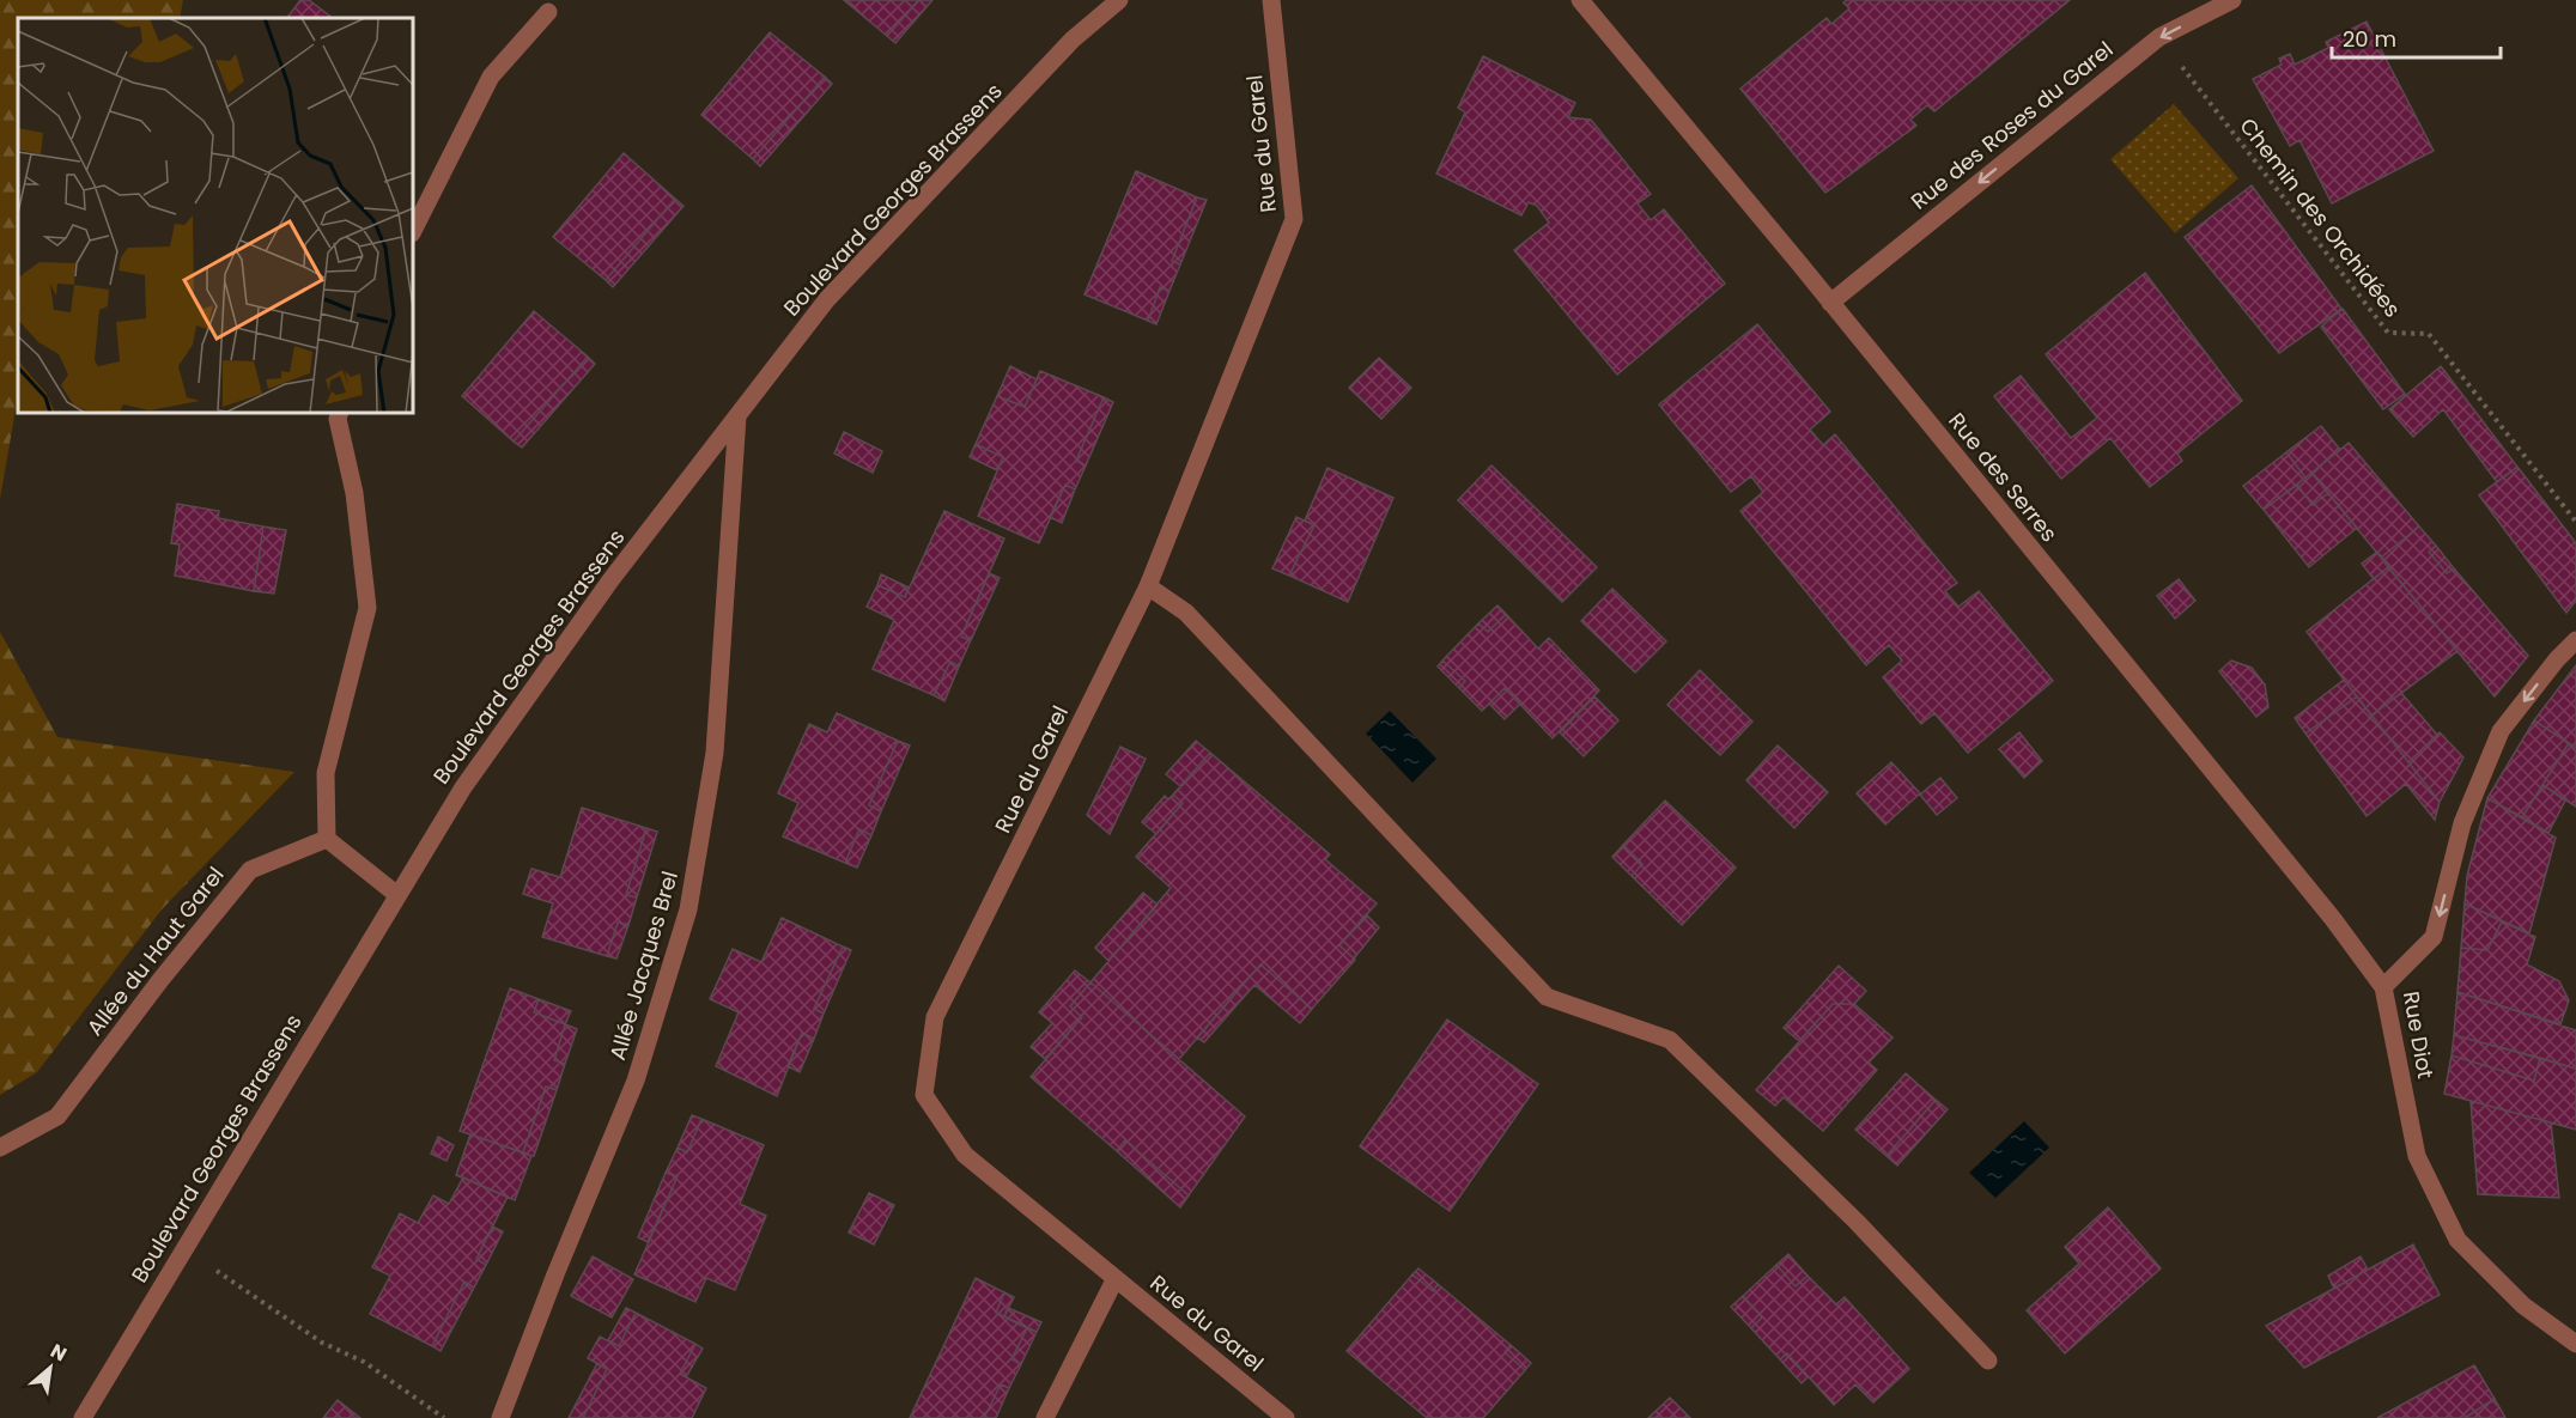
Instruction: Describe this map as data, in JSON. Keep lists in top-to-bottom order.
{
  "streets": {
    "street": [
      "Rue des Roses du Garel",
      "Rue du Garel",
      "Boulevard Georges Brassens",
      "Rue des Serres",
      "Allée du Haut Garel",
      "Allée Jacques Brel",
      "Rue Diot"
    ],
    "path": ["Chemin des Orchidées"]
  },
  "crossings": [
    ["Rue des Roses du Garel", "Chemin des Orchidées"],
    ["Rue des Roses du Garel", "Rue des Serres"],
    ["Boulevard Georges Brassens", "Allée Jacques Brel"],
    ["Rue des Serres", "Rue Diot"]
  ],
  "one_way": ["Rue des Roses du Garel", "Rue Diot"],
  "scale_bar": "20 m",
  "north": "top right"
}
